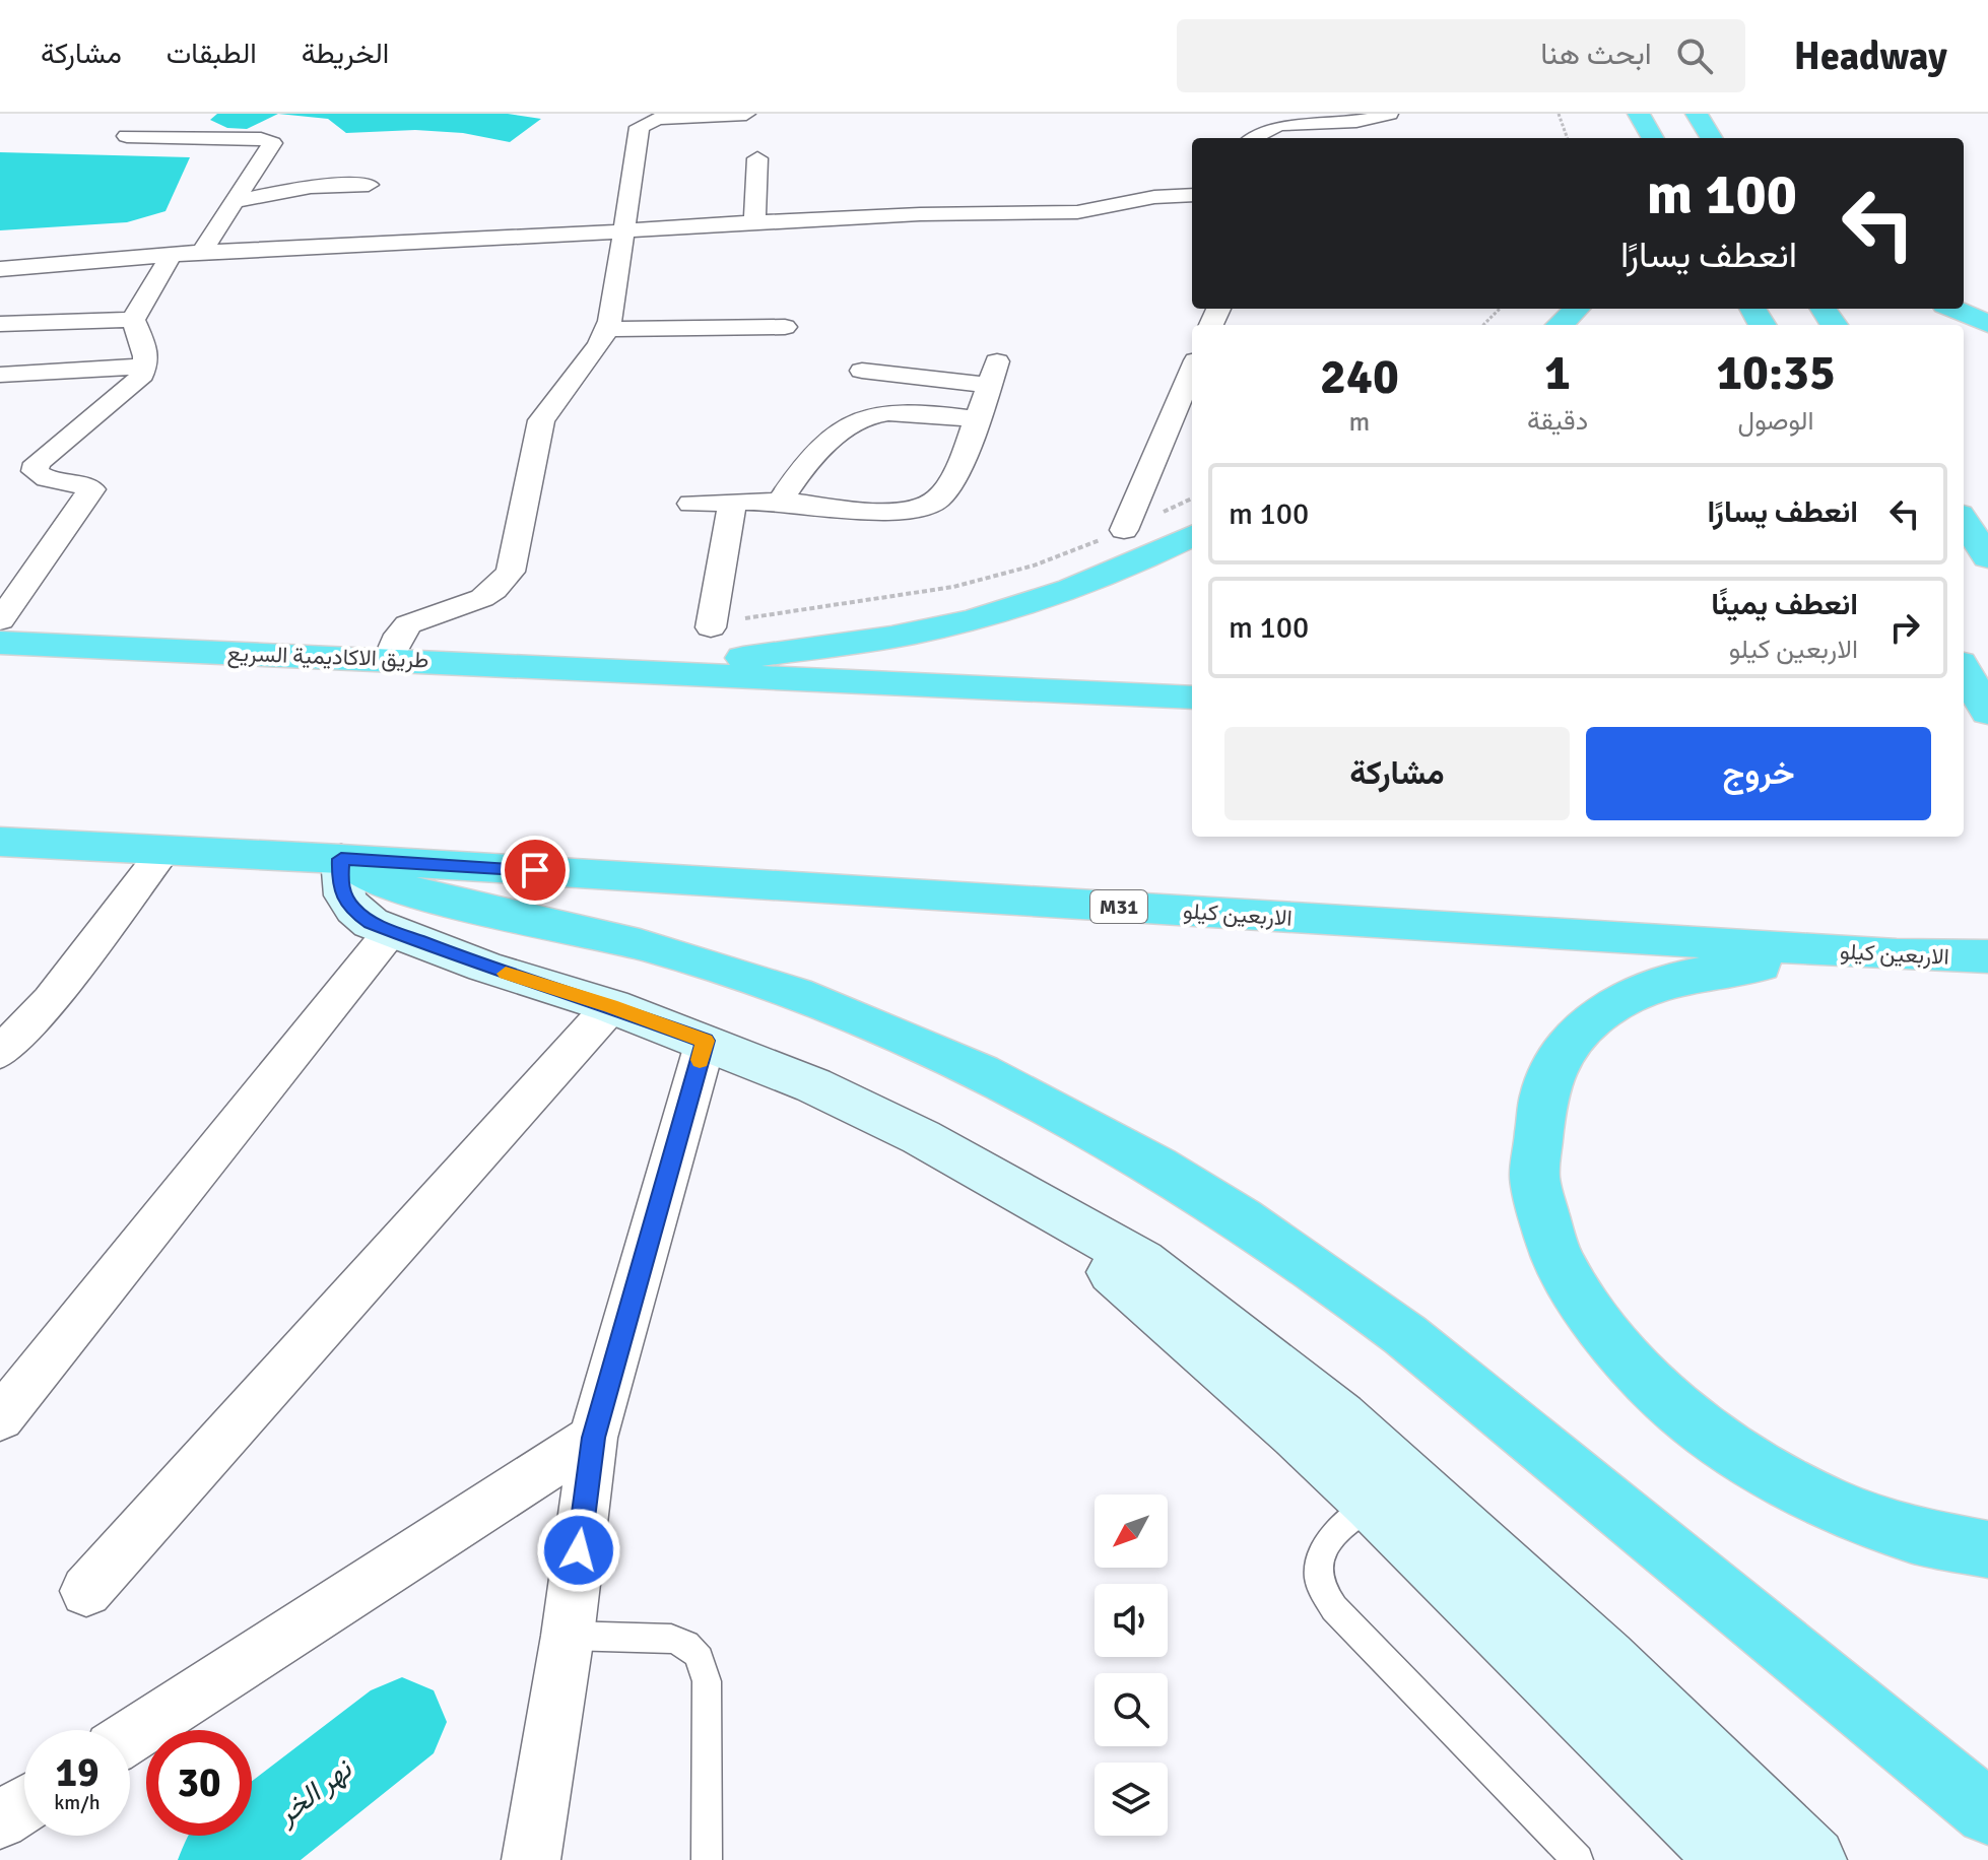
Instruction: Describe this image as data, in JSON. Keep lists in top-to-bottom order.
{
  "streets": {
    "highway": ["طريق الاكاديمية السريع", "M31", "الاربعين كيلو"]
  },
  "water": ["نهر الخر"],
  "north": "bottom left",
  "page": {
    "header": "Headway",
    "search": "ابحث هنا",
    "nav": ["الخريطة", "الطبقات", "مشاركة"],
    "turn": ["100 m", "انعطف يسارًا"],
    "eta": [
      "10:35",
      "الوصول",
      "1",
      "دقيقة",
      "240",
      "m"
    ],
    "list": [
      {
        "name": "انعطف يسارًا",
        "value": "100 m"
      },
      {
        "name": "انعطف يمينًا",
        "note": "الاربعين كيلو",
        "value": "100 m"
      }
    ],
    "buttons": ["خروج", "مشاركة"],
    "speed": "19 km/h",
    "limit": "30"
  }
}
